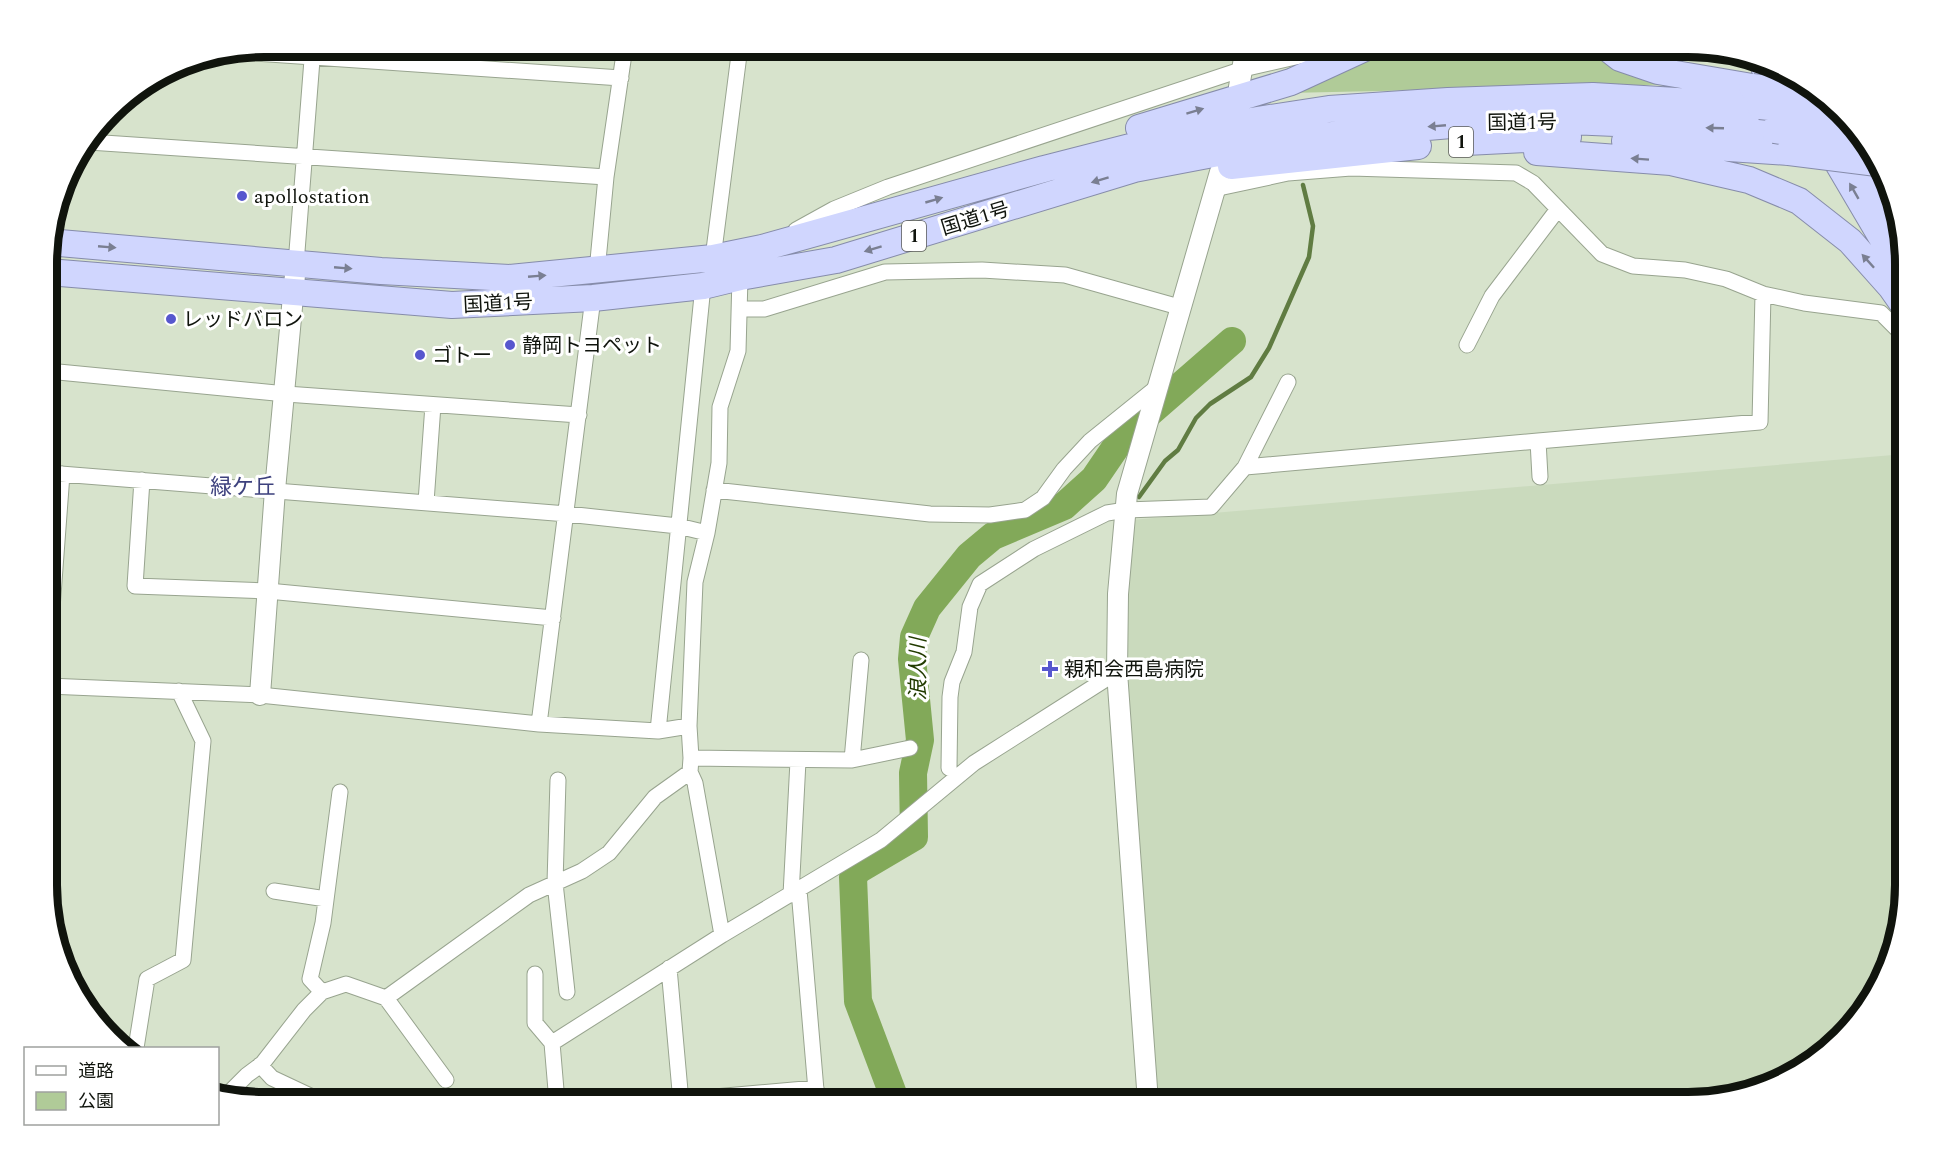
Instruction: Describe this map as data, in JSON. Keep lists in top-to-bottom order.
{
  "streets": {
    "highway": ["国道1号", "1"]
  },
  "crossings": [
    ["国道1号", "1"]
  ],
  "districts": ["緑ケ丘"],
  "water": ["浪人川"],
  "places": {
    "other": [
      "apollostation",
      "レッドバロン",
      "静岡トヨペット",
      "ゴトー"
    ],
    "health": ["親和会西島病院"]
  },
  "legend": ["道路", "公園"]
}
